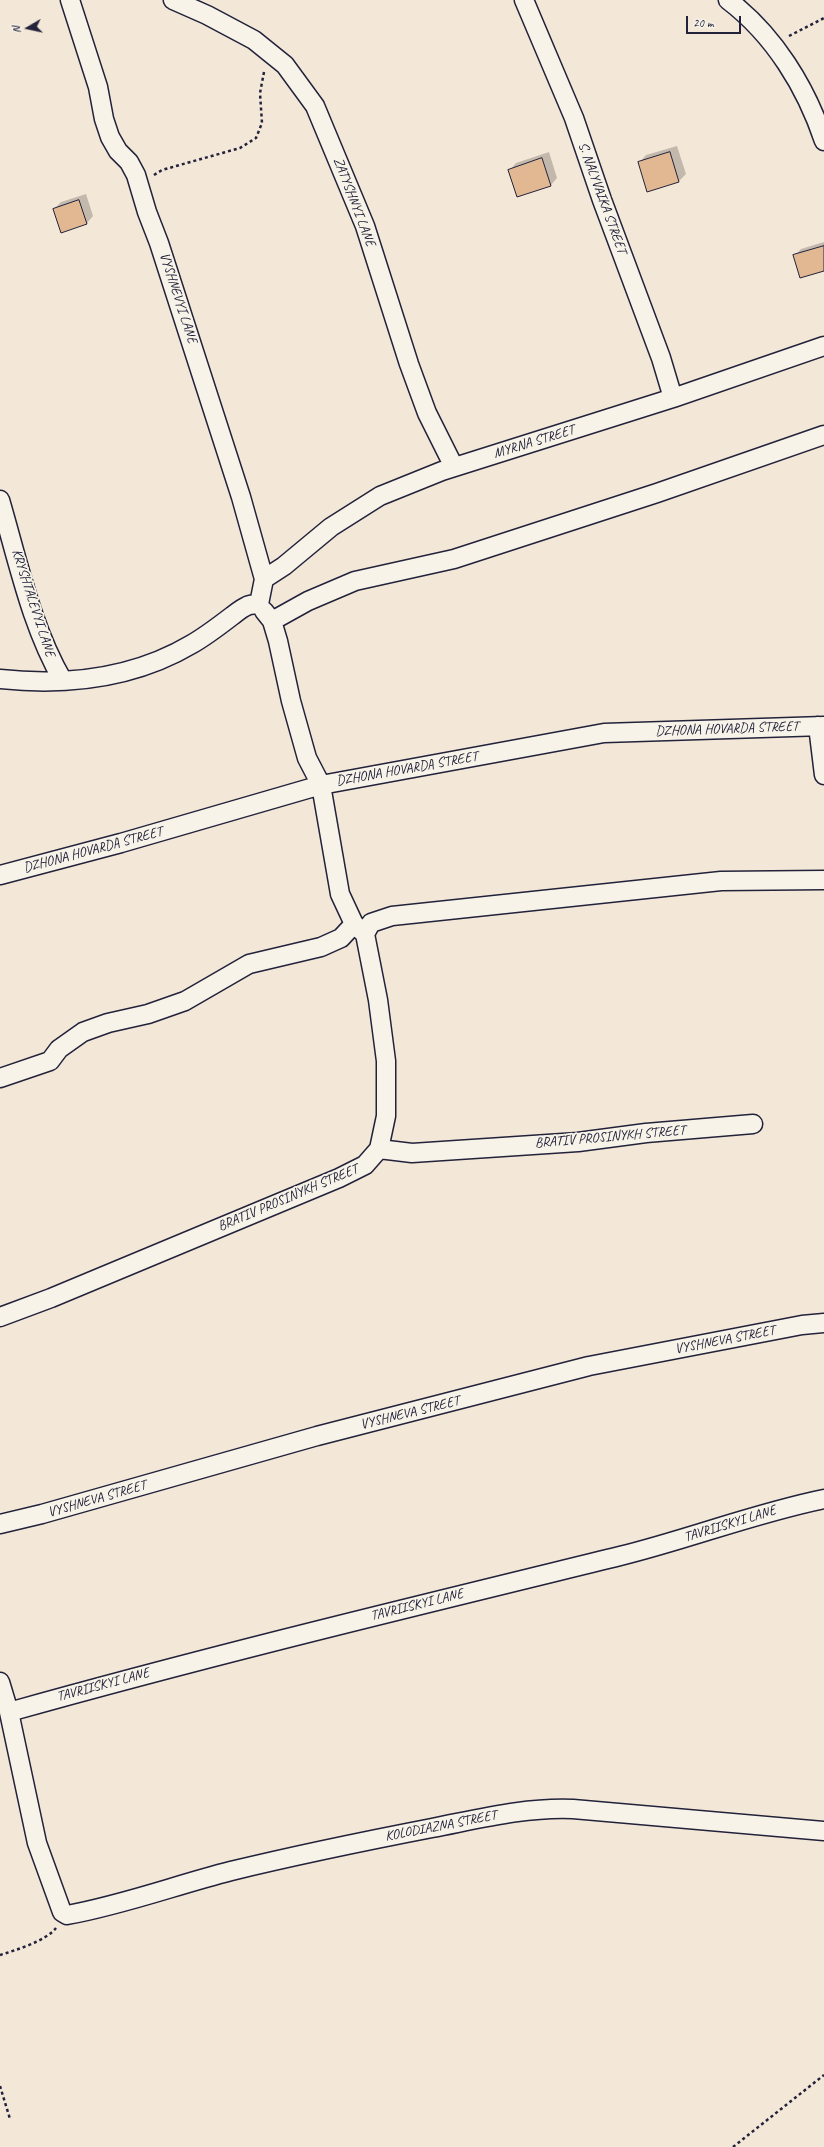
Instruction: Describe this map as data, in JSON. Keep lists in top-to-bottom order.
{
  "streets": {
    "street": [
      "S. NALYVAIKA STREET",
      "ZATYSHNYI LANE",
      "VYSHNEVYI LANE",
      "MYRNA STREET",
      "KRYSHTALEVYI LANE",
      "DZHONA HOVARDA STREET",
      "BRATIV PROSINYKH STREET",
      "VYSHNEVA STREET",
      "TAVRIISKYI LANE",
      "KOLODIAZNA STREET"
    ]
  },
  "crossings": [
    ["S. NALYVAIKA STREET", "MYRNA STREET"],
    ["ZATYSHNYI LANE", "MYRNA STREET"],
    ["VYSHNEVYI LANE", "MYRNA STREET"]
  ],
  "scale_bar": "20 m",
  "north": "left"
}
